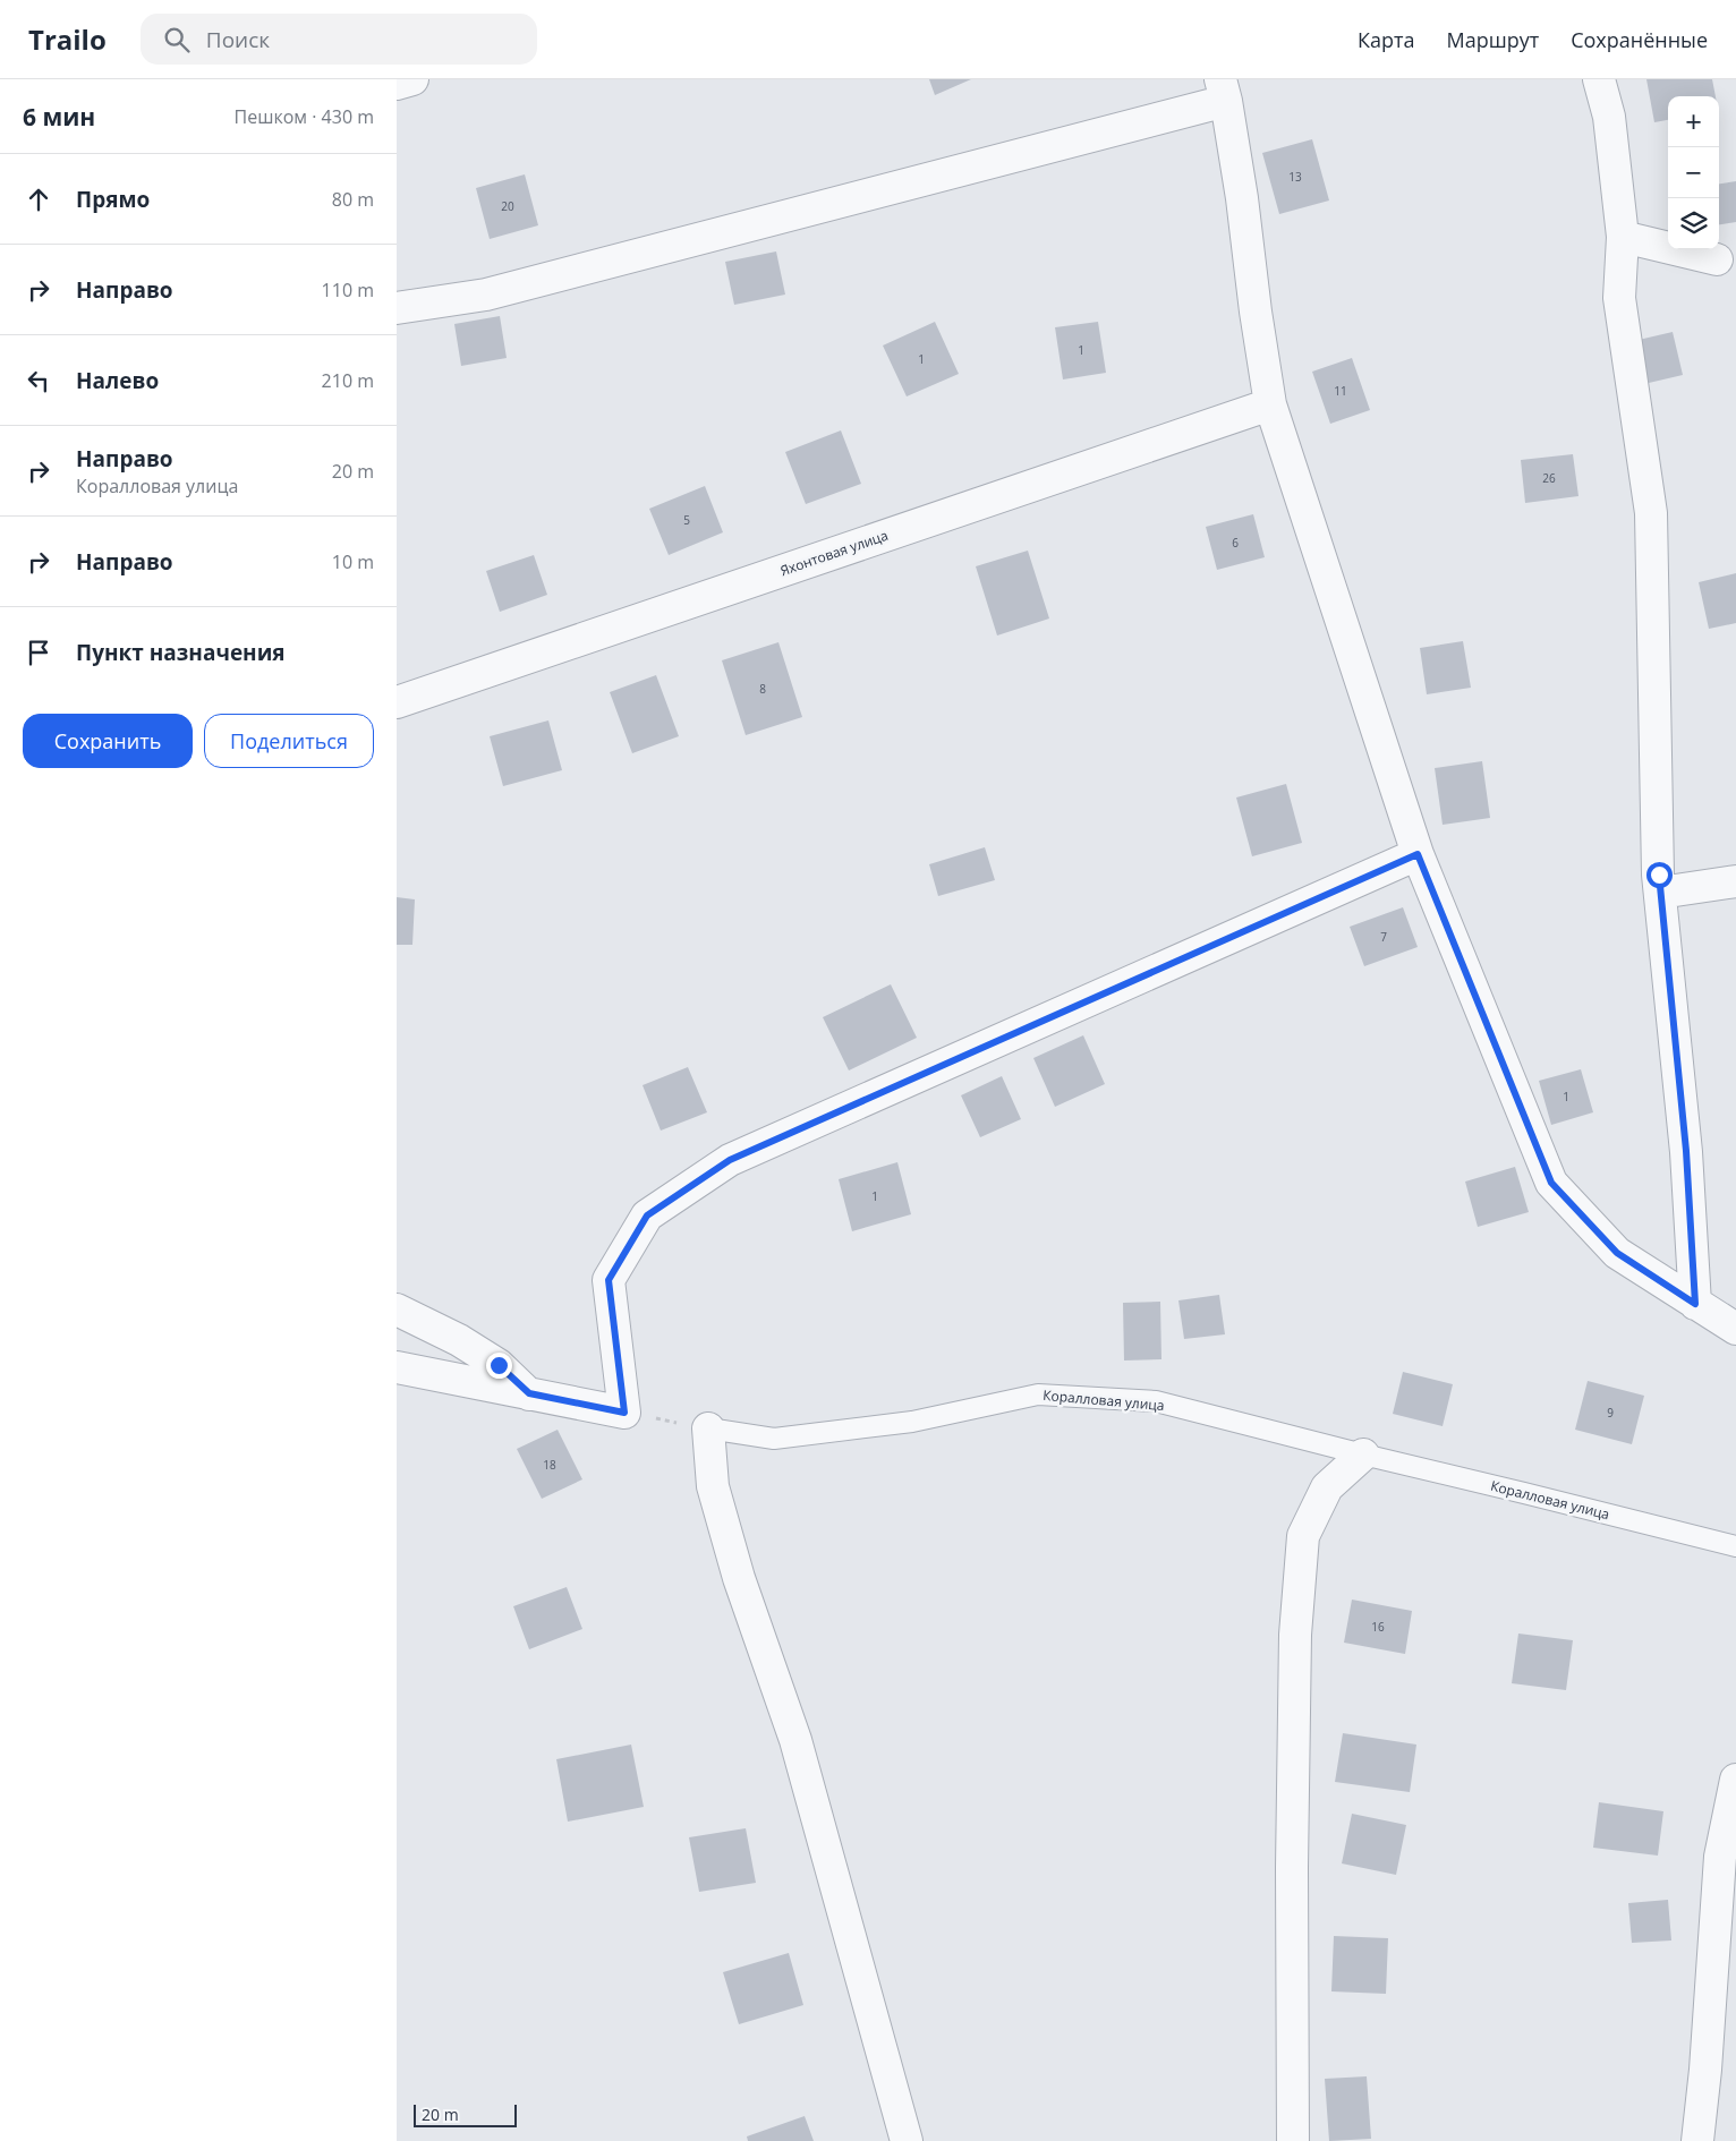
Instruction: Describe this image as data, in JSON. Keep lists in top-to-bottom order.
{
  "streets": {
    "street": ["Яхонтовая улица"],
    "lane": ["Коралловая улица"]
  },
  "house_numbers": [
    "13",
    "20",
    "1",
    "1",
    "11",
    "26",
    "5",
    "6",
    "8",
    "7",
    "1",
    "1",
    "9",
    "18",
    "16"
  ],
  "scale_bar": "20 m",
  "page": {
    "header": "Trailo",
    "search": "Поиск",
    "nav": ["Карта", "Маршрут", "Сохранённые"],
    "heading": ["6 мин", "Пешком · 430 m"],
    "map_buttons": ["+", "−"],
    "list": [
      ["Прямо", "80 m"],
      ["Направо", "110 m"],
      ["Налево", "210 m"],
      ["Направо", "Коралловая улица", "20 m"],
      ["Направо", "10 m"],
      "Пункт назначения"
    ],
    "buttons": ["Сохранить", "Поделиться"],
    "scale": "20 m"
  }
}
